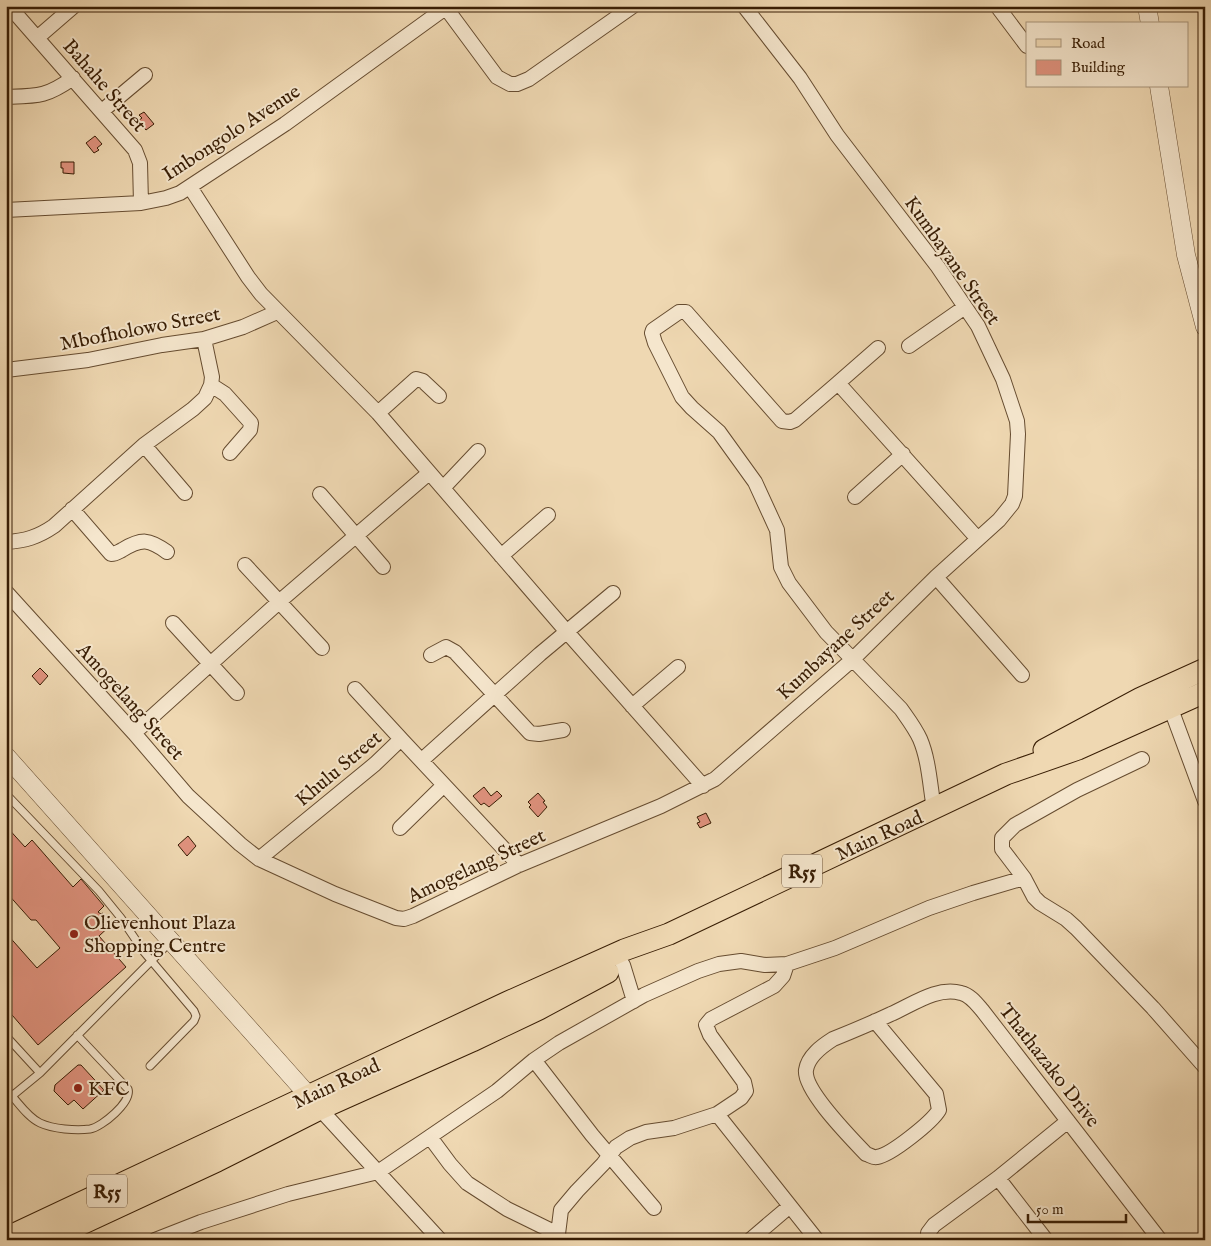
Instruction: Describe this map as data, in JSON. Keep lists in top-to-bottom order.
{
  "streets": {
    "main road": ["Main Road", "R55"],
    "street": [
      "Bahahe Street",
      "Imbongolo Avenue",
      "Kumbayane Street",
      "Mbofholowo Street",
      "Amogelang Street",
      "Khulu Street",
      "Thathazako Drive"
    ]
  },
  "crossings": [
    ["Bahahe Street", "Imbongolo Avenue"],
    ["Kumbayane Street", "Amogelang Street"],
    ["Amogelang Street", "Khulu Street"]
  ],
  "places": ["Olievenhout Plaza Shopping Centre", "KFC"],
  "legend": ["Road", "Building"],
  "scale_bar": "50 m"
}
